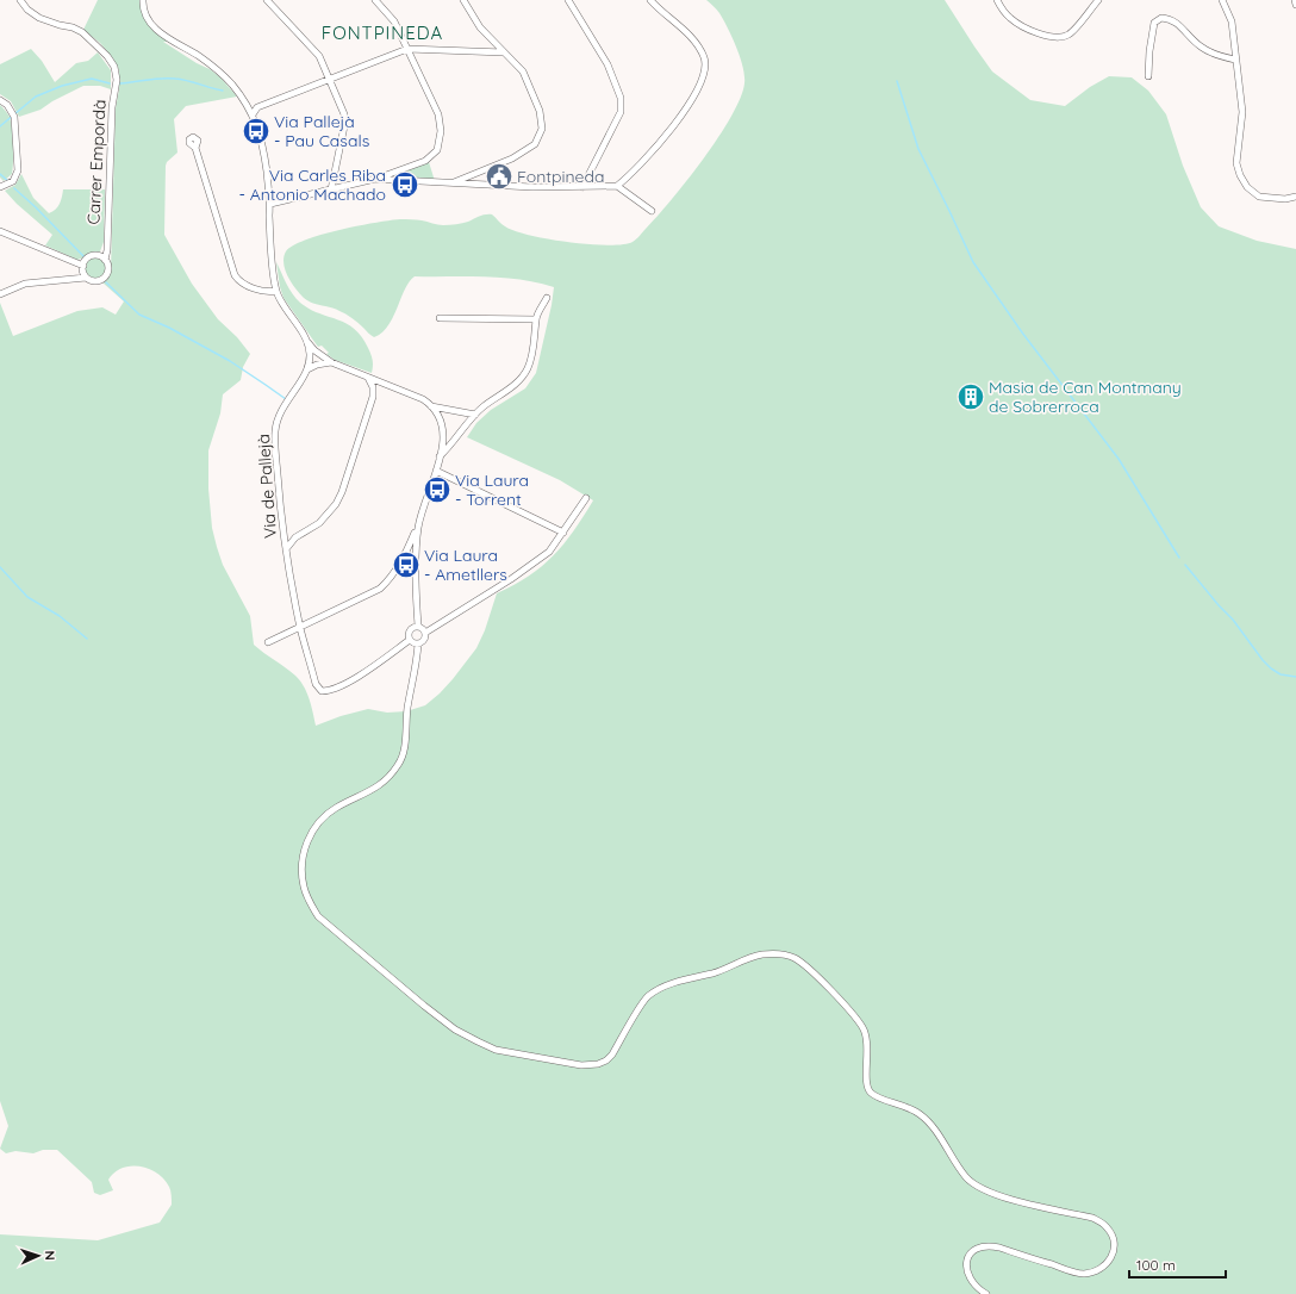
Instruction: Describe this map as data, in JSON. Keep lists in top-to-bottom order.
{
  "streets": {
    "street": ["Carrer Empordà", "Via de Pallejà"]
  },
  "districts": ["FONTPINEDA"],
  "places": {
    "bus stop": [
      "Via Pallejà - Pau Casals",
      "Via Carles Riba - Antonio Machado",
      "Via Laura - Torrent",
      "Via Laura - Ametllers"
    ],
    "public building": ["Fontpineda"],
    "building": ["Masia de Can Montmany de Sobrerroca"]
  },
  "scale_bar": "100 m",
  "north": "right"
}
